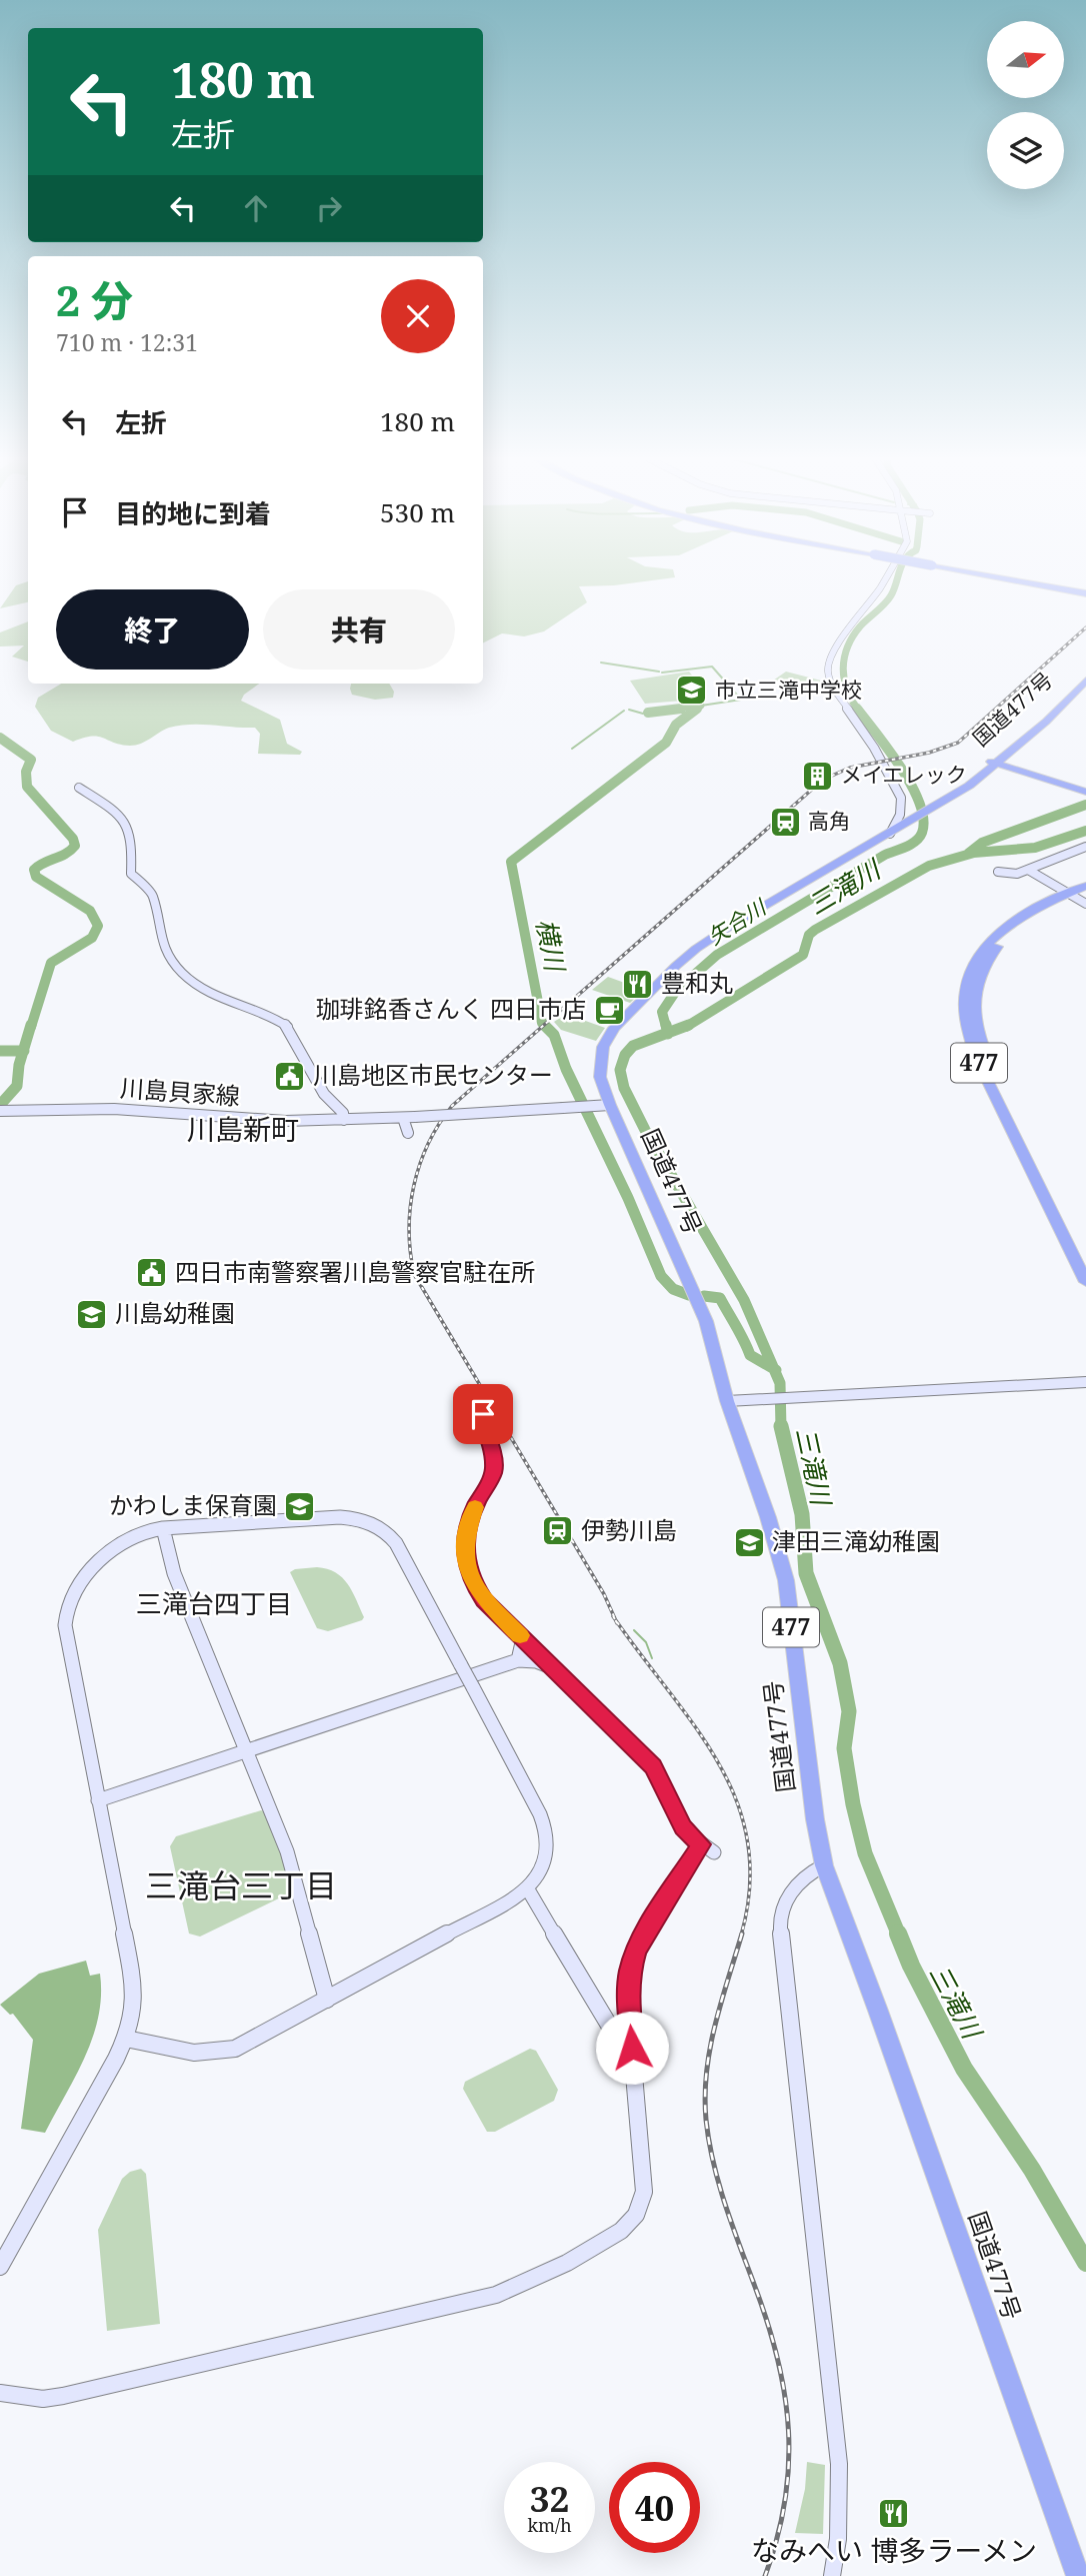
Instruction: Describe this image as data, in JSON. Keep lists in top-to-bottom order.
{
  "streets": {
    "highway": ["国道477号", "477"],
    "street": ["川島貝家線"]
  },
  "crossings": [
    ["国道477号", "川島貝家線"]
  ],
  "districts": ["川島新町", "三滝台四丁目", "三滝台三丁目"],
  "water": ["三滝川", "矢合川", "横川"],
  "places": {
    "school or university": [
      "市立三滝中学校",
      "川島幼稚園",
      "かわしま保育園",
      "津田三滝幼稚園"
    ],
    "building": ["メイエレック"],
    "station": ["高角", "伊勢川島"],
    "restaurant": ["豊和丸", "なみへい 博多ラーメン"],
    "cafe": ["珈琲銘香さんく 四日市店"],
    "public building": ["川島地区市民センター", "四日市南警察署川島警察官駐在所"]
  },
  "north": "right",
  "page": {
    "turn": ["180 m", "左折"],
    "heading": ["2 分", "710 m · 12:31"],
    "list": [
      {
        "name": "左折",
        "value": "180 m"
      },
      {
        "name": "目的地に到着",
        "value": "530 m"
      }
    ],
    "buttons": ["終了", "共有"],
    "speed": "32 km/h",
    "limit": "40"
  }
}
